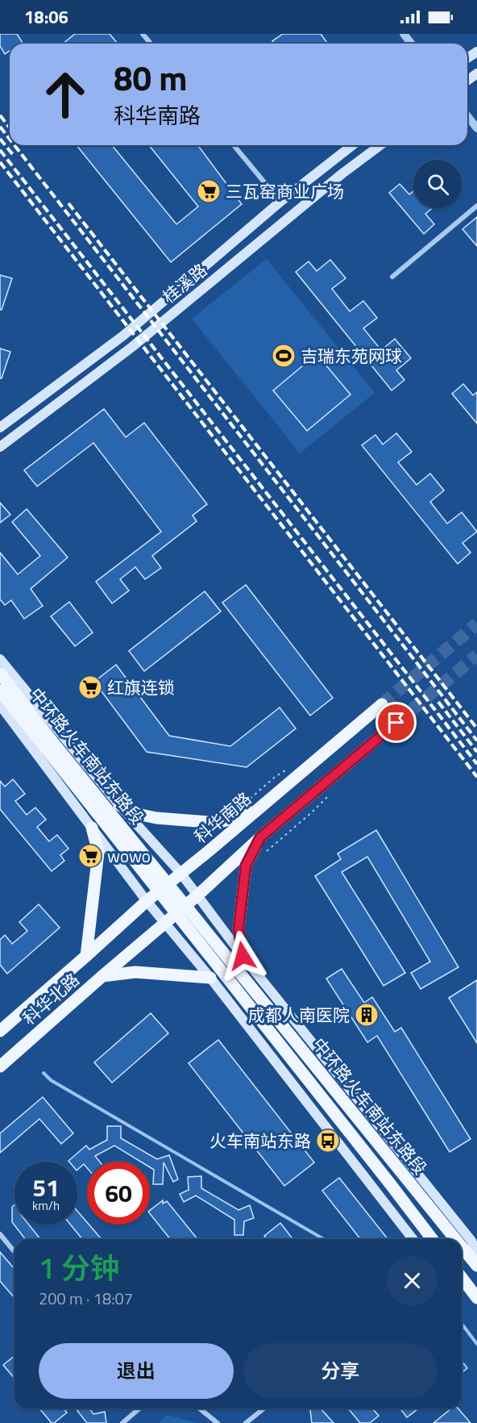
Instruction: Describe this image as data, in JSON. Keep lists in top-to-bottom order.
{
  "streets": {
    "main road": [
      "桂溪路",
      "中环路火车南站东路段",
      "科华南路",
      "科华北路"
    ]
  },
  "crossings": [
    ["科华南路", "科华北路"]
  ],
  "places": {
    "supermarket": ["三瓦窑商业广场", "红旗连锁", "wowo"],
    "sports": ["吉瑞东苑网球"],
    "building": ["成都人南医院"],
    "bus stop": ["火车南站东路"]
  },
  "page": {
    "status": "18:06",
    "turn": ["80 m", "科华南路"],
    "speed": "51 km/h",
    "limit": "60",
    "heading": ["1 分钟", "200 m · 18:07"],
    "buttons": ["退出", "分享"]
  }
}
